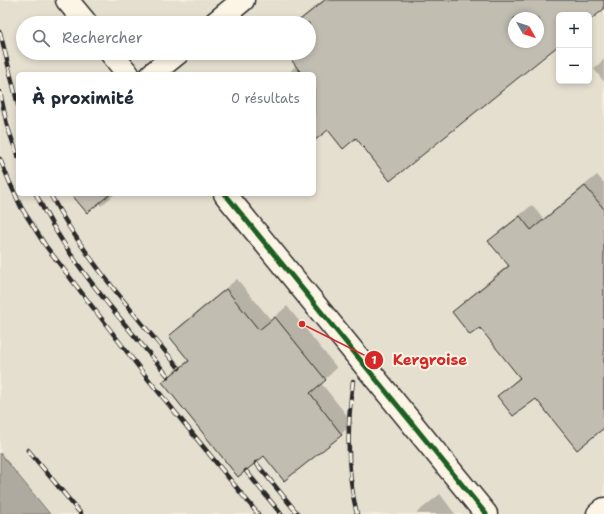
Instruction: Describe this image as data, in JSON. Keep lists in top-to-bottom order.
{
  "places": ["Kergroise"],
  "north": "bottom right",
  "page": {
    "map_buttons": ["+", "−"],
    "search": "Rechercher",
    "heading": ["À proximité", "0 résultats"]
  }
}
